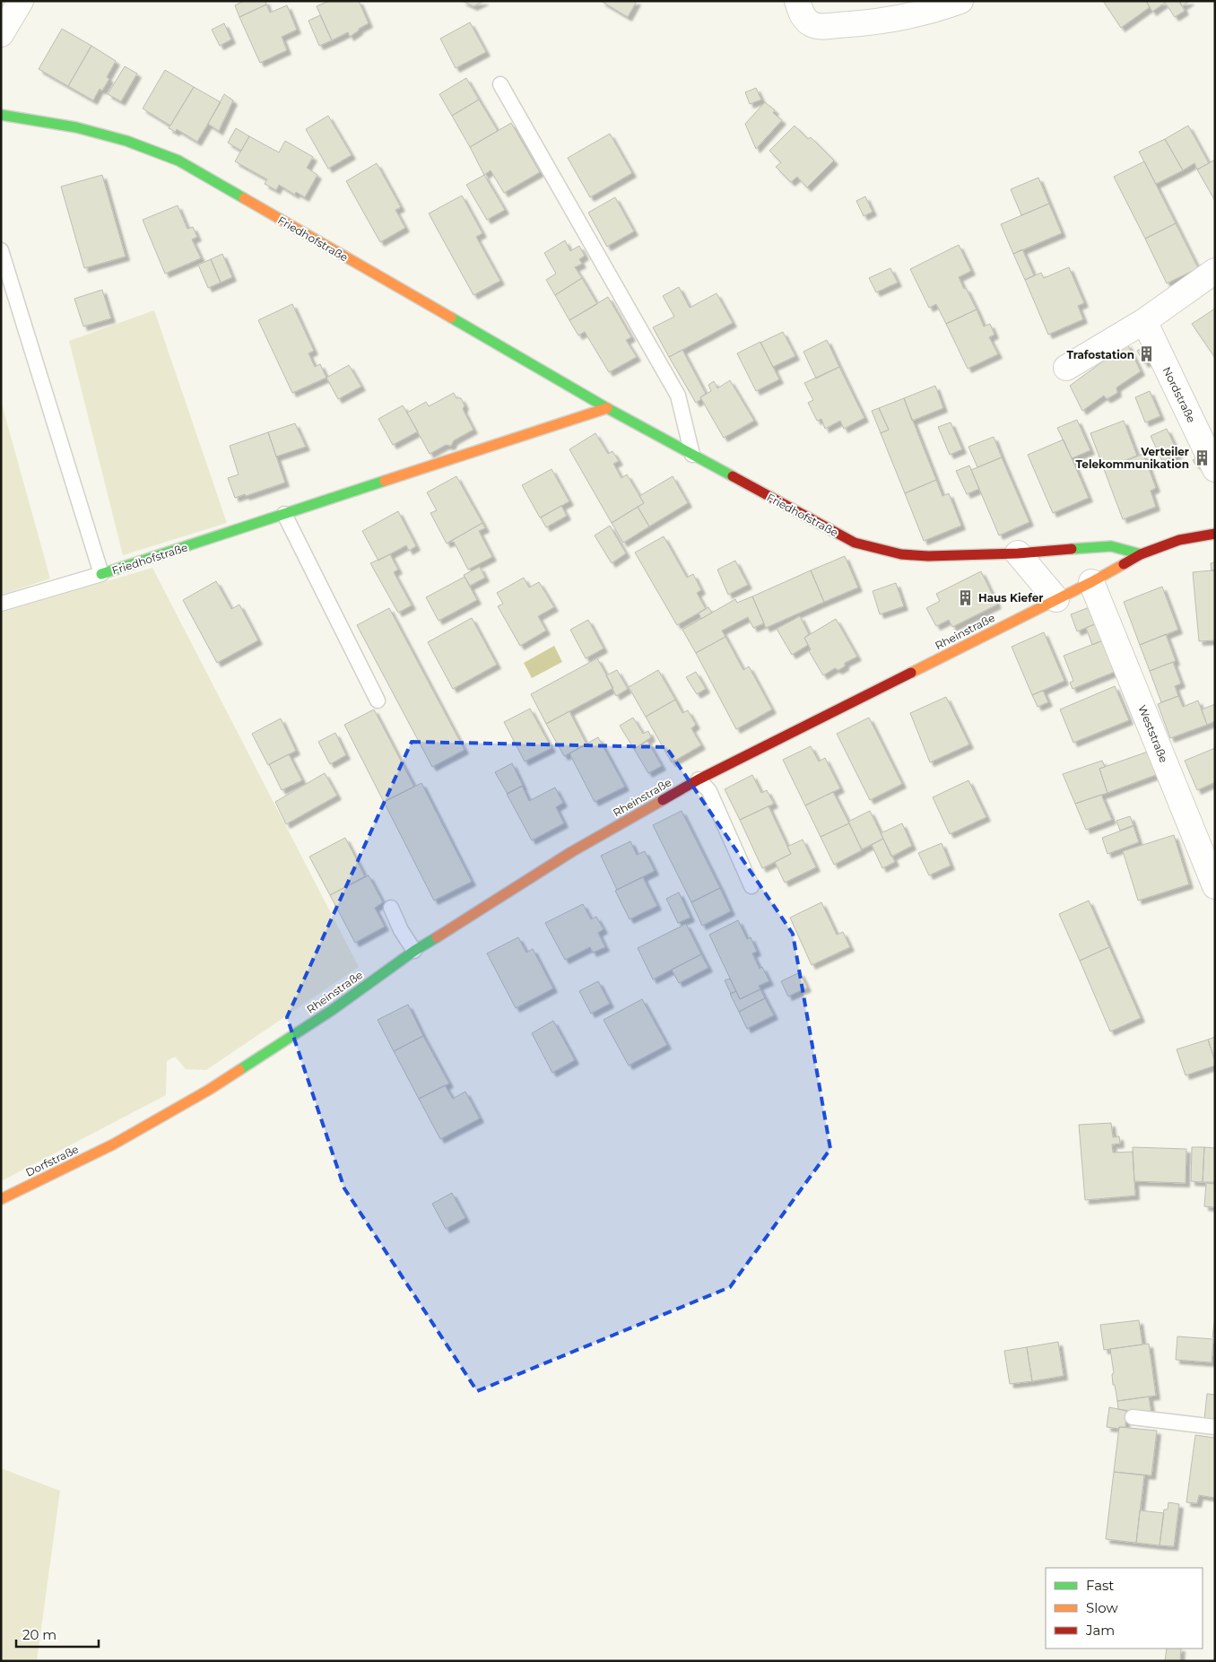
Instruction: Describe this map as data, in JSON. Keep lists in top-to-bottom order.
{
  "streets": {
    "street": [
      "Friedhofstraße",
      "Nordstraße",
      "Rheinstraße",
      "Weststraße",
      "Dorfstraße"
    ]
  },
  "crossings": [
    ["Friedhofstraße", "Rheinstraße"],
    ["Rheinstraße", "Weststraße"],
    ["Rheinstraße", "Dorfstraße"]
  ],
  "places": {
    "building": ["Trafostation", "Verteiler Telekommunikation", "Haus Kiefer"]
  },
  "legend": ["Fast", "Slow", "Jam"],
  "scale_bar": "20 m"
}
